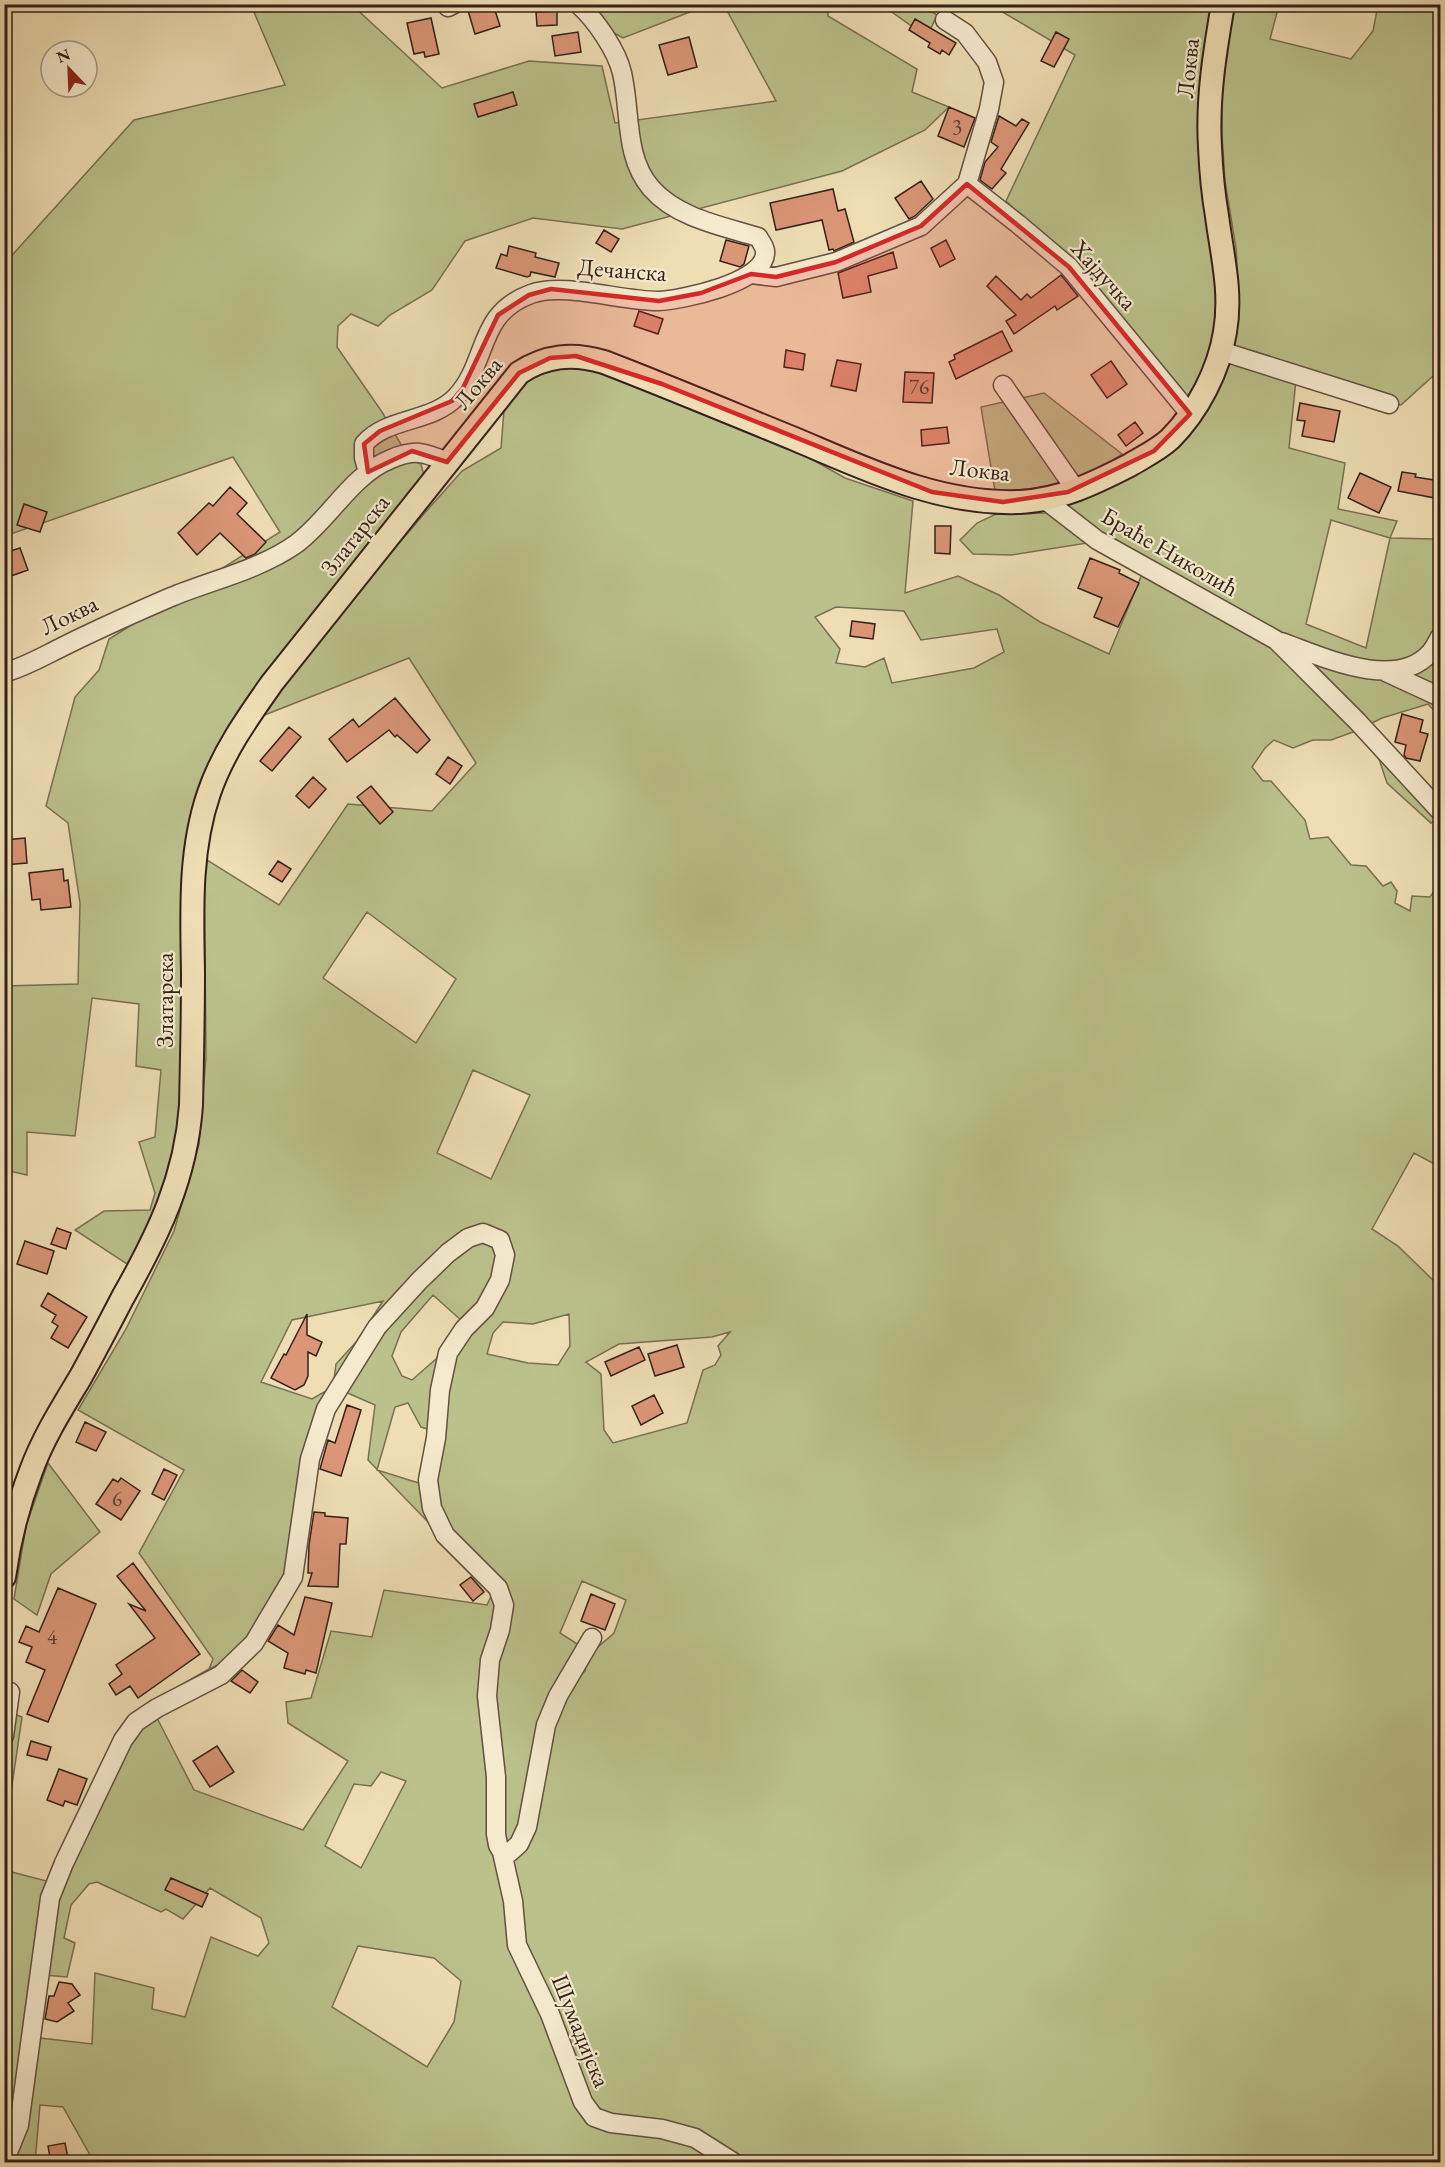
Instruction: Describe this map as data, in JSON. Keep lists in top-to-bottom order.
{
  "streets": {
    "main road": ["Локва", "Златарска"],
    "street": [
      "Дечанска",
      "Хајдучка",
      "Браће Николић",
      "Шумадијска"
    ]
  },
  "crossings": [
    ["Локва", "Дечанска"],
    ["Локва", "Хајдучка"],
    ["Локва", "Златарска"],
    ["Локва", "Браће Николић"]
  ],
  "house_numbers": [
    "3",
    "76",
    "6",
    "4"
  ],
  "north": "top left"
}
